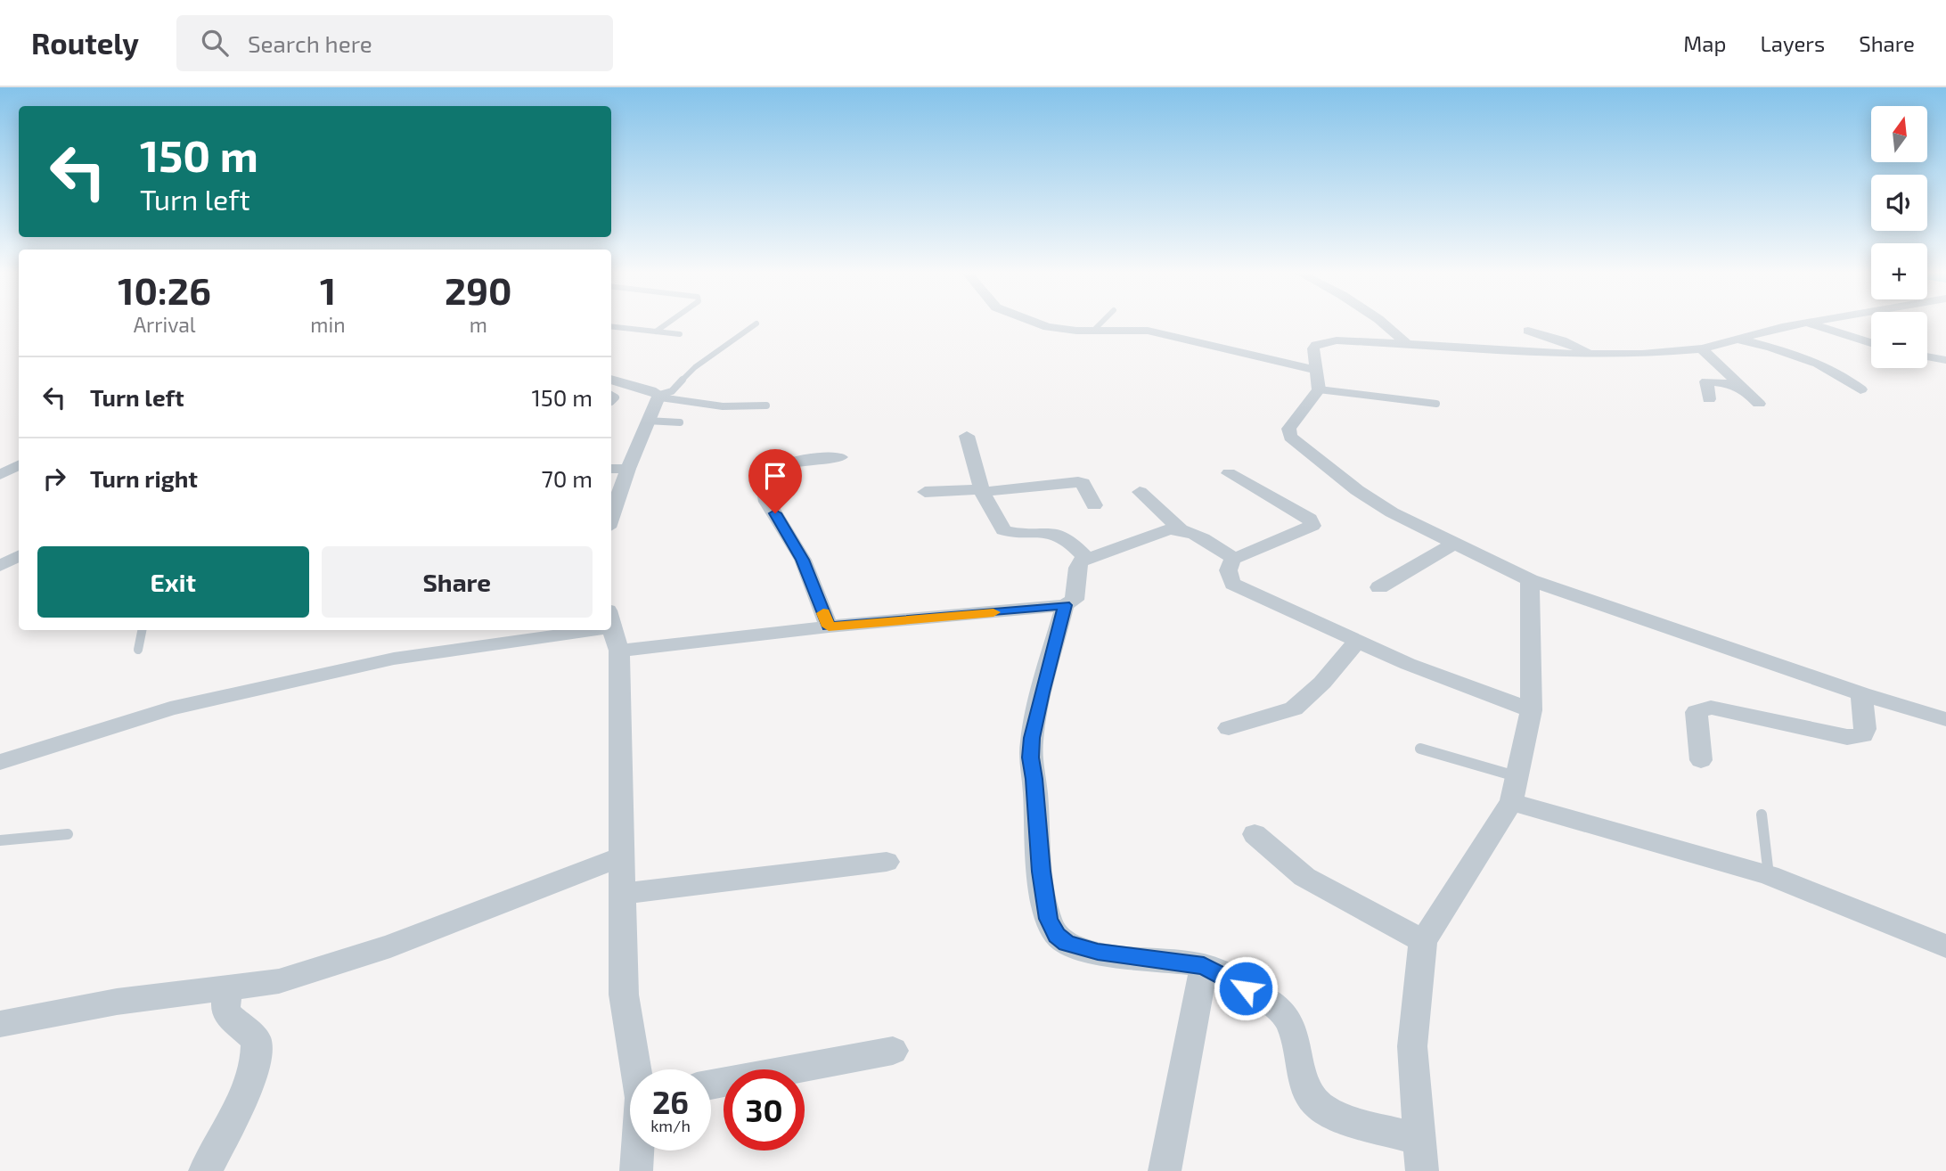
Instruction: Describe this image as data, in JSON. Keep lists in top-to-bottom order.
{
  "north": "top",
  "page": {
    "header": "Routely",
    "search": "Search here",
    "nav": ["Map", "Layers", "Share"],
    "map_buttons": ["+", "−"],
    "turn": ["150 m", "Turn left"],
    "eta": [
      "10:26",
      "Arrival",
      "1",
      "min",
      "290",
      "m"
    ],
    "list": [
      {
        "name": "Turn left",
        "value": "150 m"
      },
      {
        "name": "Turn right",
        "value": "70 m"
      }
    ],
    "buttons": ["Exit", "Share"],
    "speed": "26 km/h",
    "limit": "30"
  }
}
